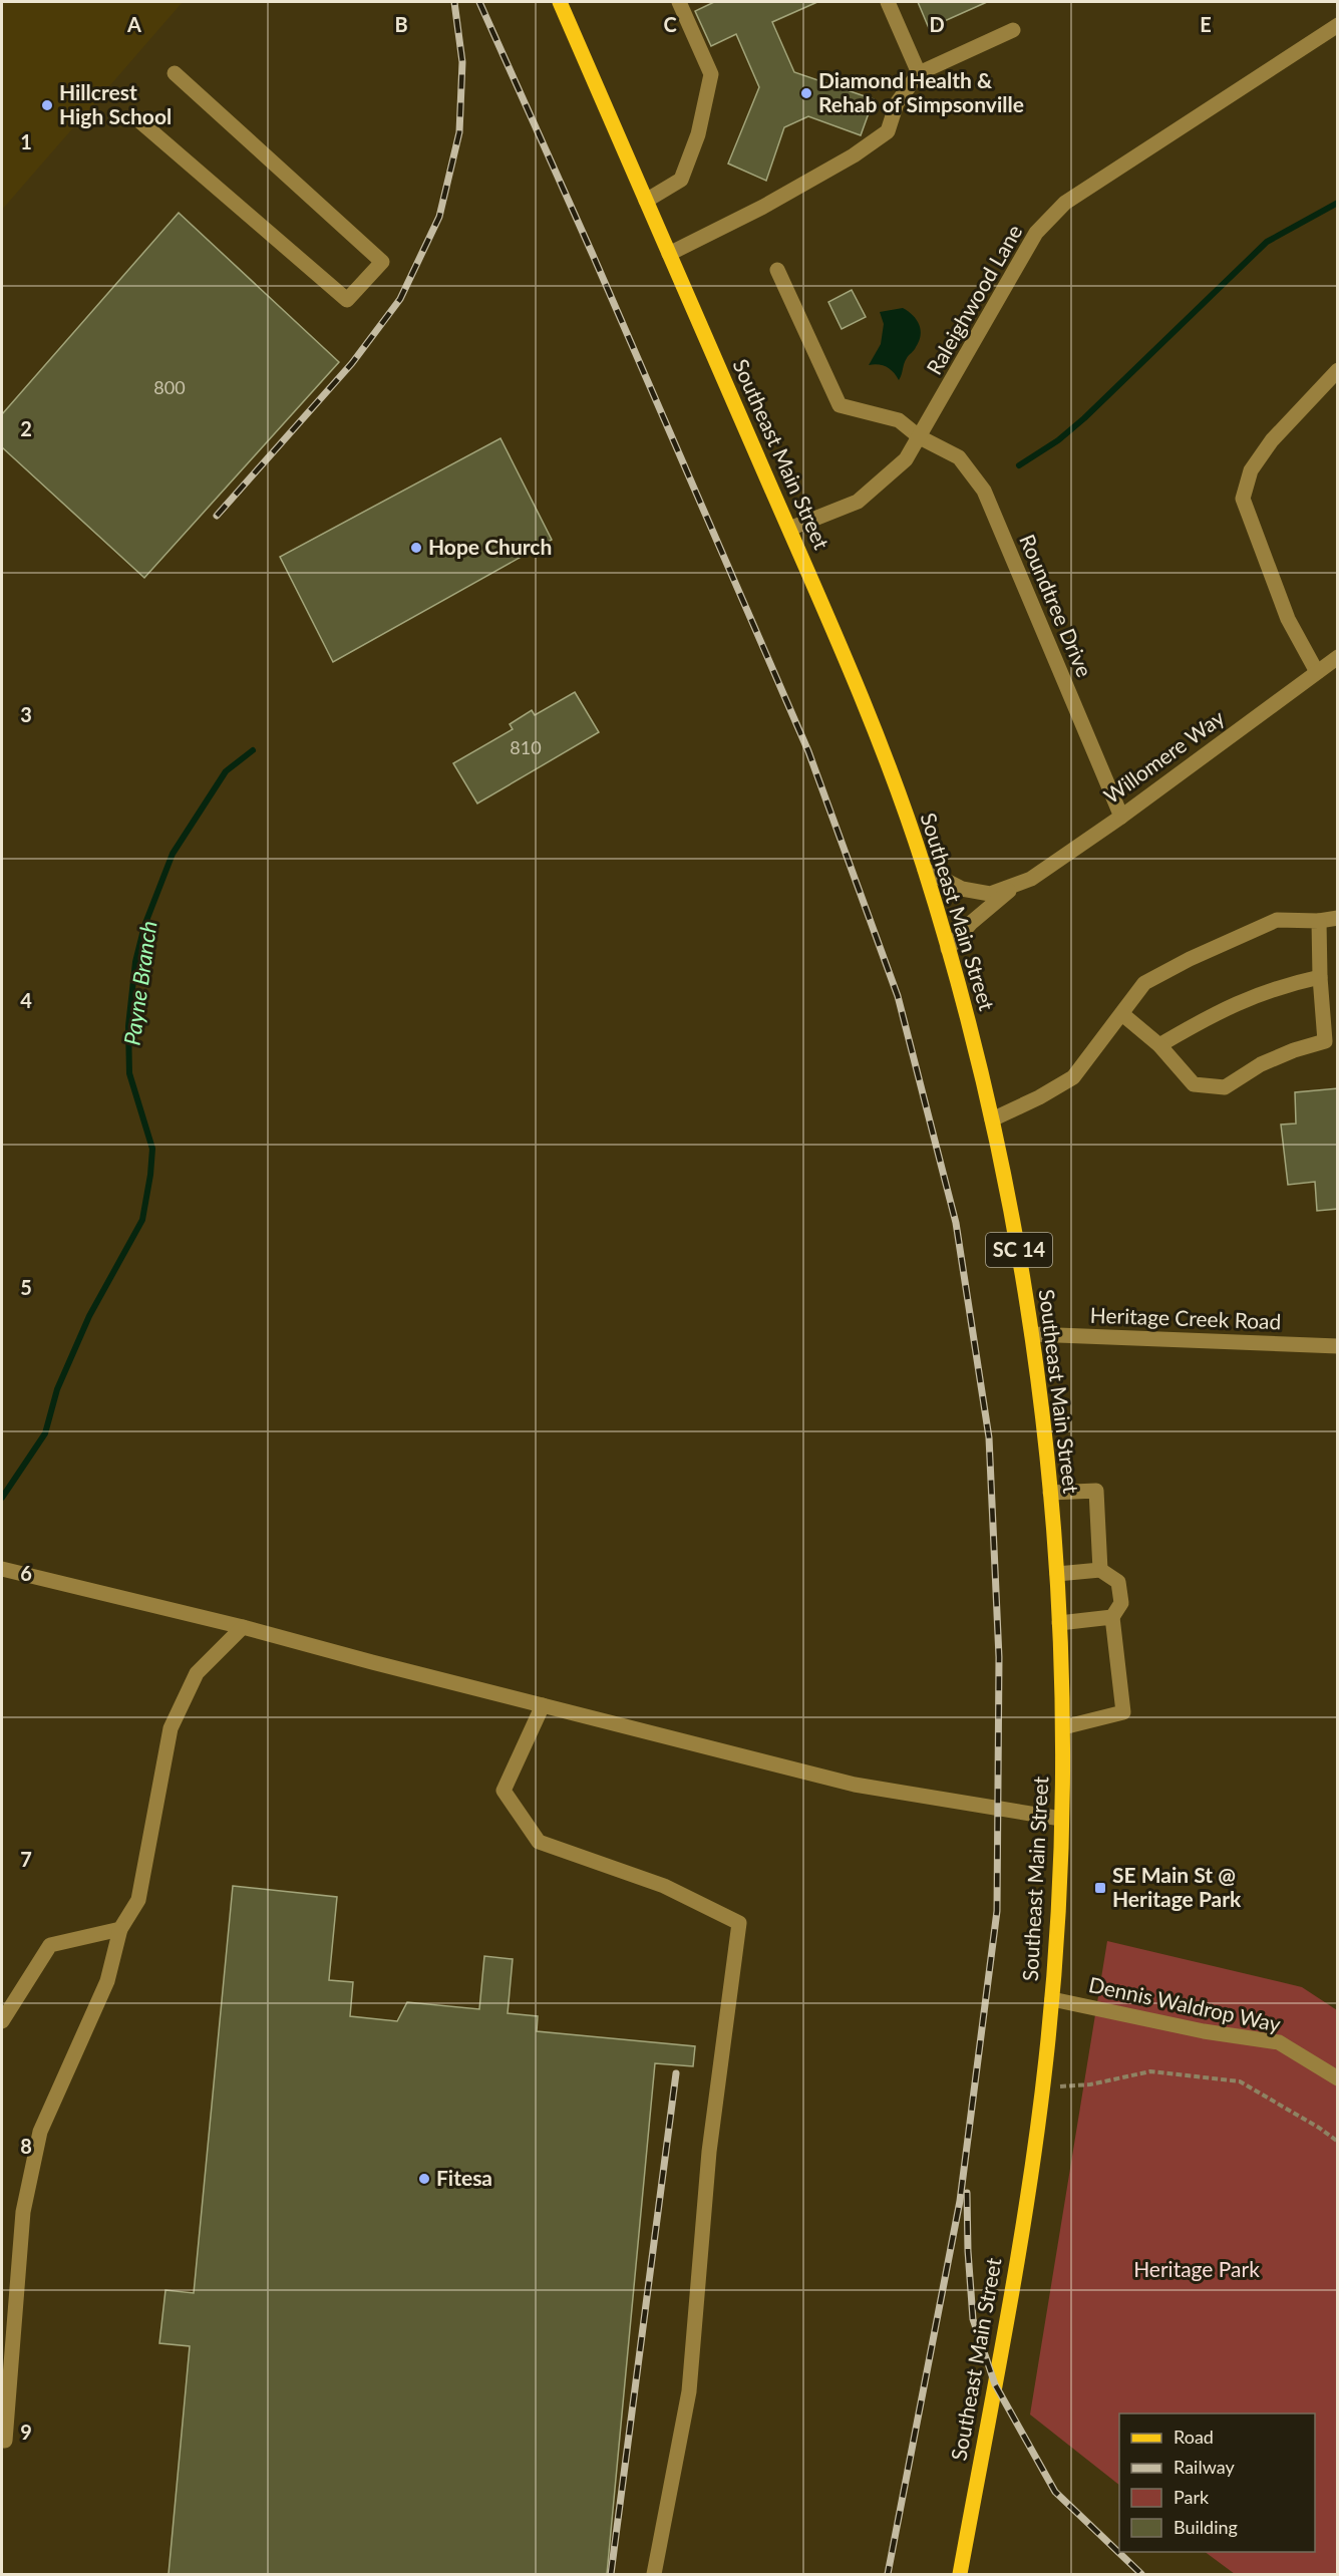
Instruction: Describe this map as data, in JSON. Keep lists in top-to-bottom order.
{
  "streets": {
    "main road": ["Southeast Main Street", "SC 14"],
    "street": [
      "Raleighwood Lane",
      "Roundtree Drive",
      "Willomere Way",
      "Heritage Creek Road",
      "Dennis Waldrop Way"
    ]
  },
  "crossings": [
    ["Raleighwood Lane", "Southeast Main Street"],
    ["Raleighwood Lane", "Roundtree Drive"],
    ["Southeast Main Street", "Willomere Way"],
    ["Southeast Main Street", "Heritage Creek Road"],
    ["Southeast Main Street", "Dennis Waldrop Way"],
    ["Roundtree Drive", "Willomere Way"]
  ],
  "water": ["Payne Branch"],
  "parks": ["Heritage Park"],
  "places": {
    "other": [
      "Diamond Health & Rehab of Simpsonville",
      "Hillcrest High School",
      "Hope Church",
      "Fitesa"
    ],
    "transit": ["SE Main St @ Heritage Park"]
  },
  "house_numbers": ["800", "810"],
  "legend": [
    "Road",
    "Railway",
    "Park",
    "Building"
  ],
  "grid": {
    "columns": [
      "A",
      "B",
      "C",
      "D",
      "E"
    ],
    "rows": [
      "1",
      "2",
      "3",
      "4",
      "5",
      "6",
      "7",
      "8",
      "9"
    ]
  }
}
